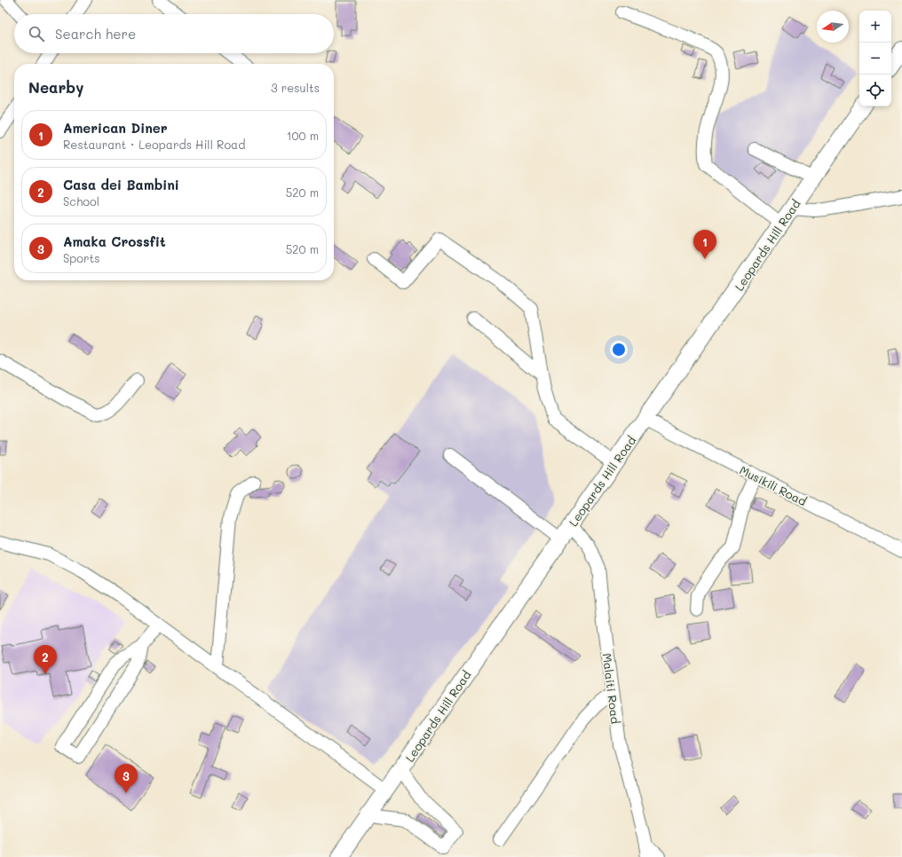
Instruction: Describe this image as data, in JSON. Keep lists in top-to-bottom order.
{
  "streets": {
    "main road": ["Leopards Hill Road"],
    "street": ["Musikili Road", "Malaiti Road"]
  },
  "crossings": [
    ["Leopards Hill Road", "Musikili Road"],
    ["Leopards Hill Road", "Malaiti Road"]
  ],
  "north": "left",
  "page": {
    "map_buttons": ["+", "−"],
    "search": "Search here",
    "heading": ["Nearby", "3 results"],
    "list": [
      {
        "mark": "1",
        "name": "American Diner",
        "note": "Restaurant · Leopards Hill Road",
        "value": "100 m"
      },
      {
        "mark": "2",
        "name": "Casa dei Bambini",
        "note": "School",
        "value": "520 m"
      },
      {
        "mark": "3",
        "name": "Amaka Crossfit",
        "note": "Sports",
        "value": "520 m"
      }
    ],
    "pins": ["1", "2", "3"]
  }
}
